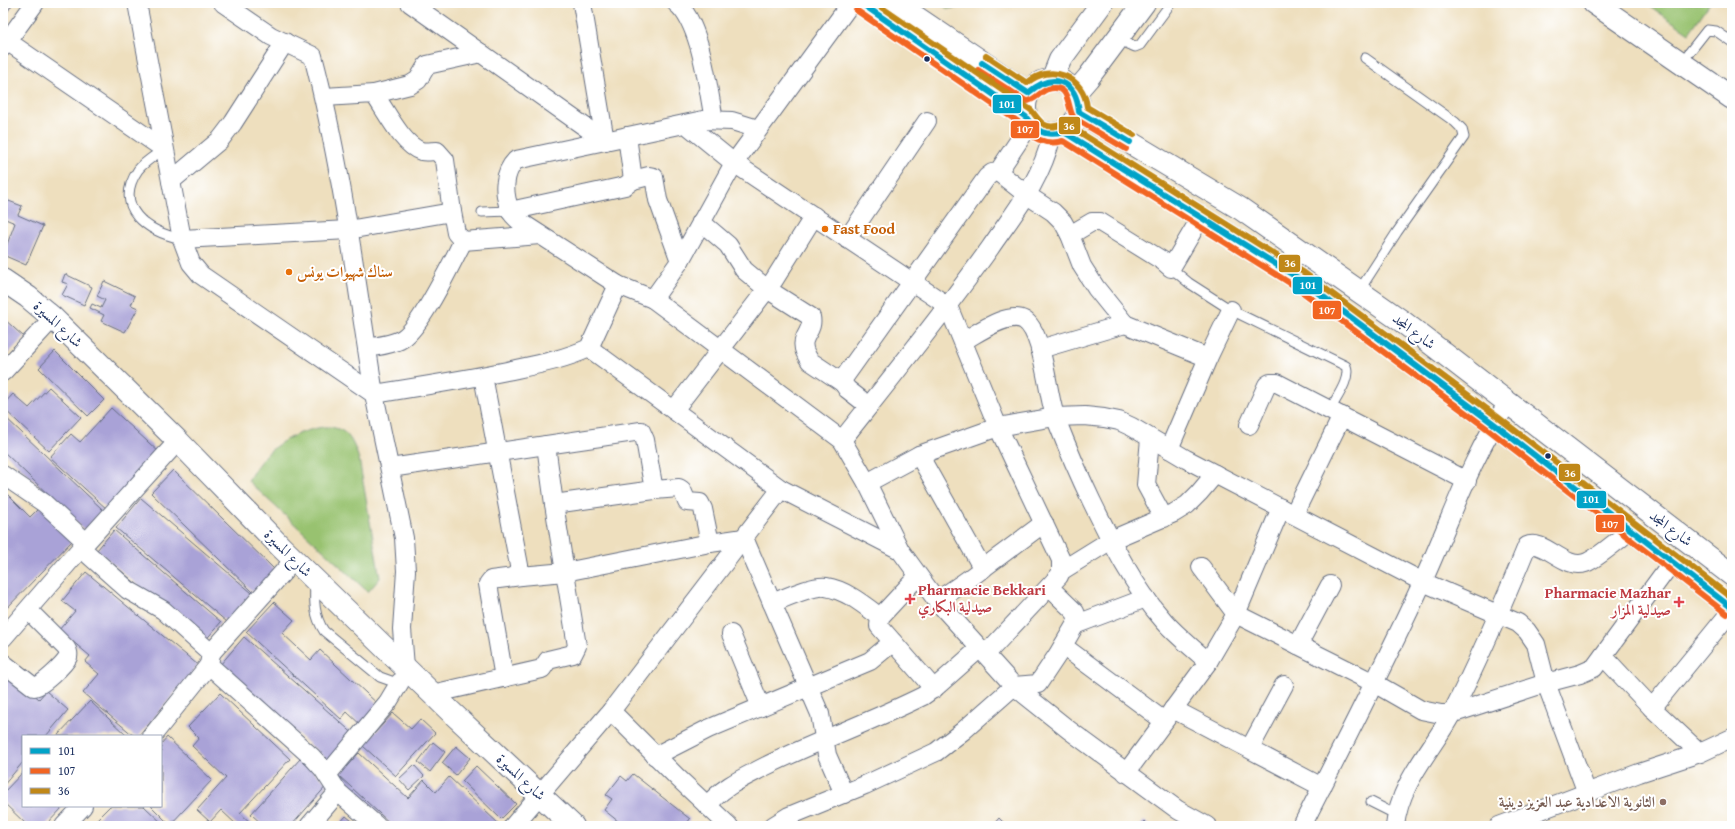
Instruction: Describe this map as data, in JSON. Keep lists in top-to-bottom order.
{
  "streets": {
    "main road": ["شارع المسيرة", "شارع المجد"]
  },
  "places": {
    "other": ["Fast Food", "سناك شهيوات يونس", "الثانوية الاعدادية عبد العزيز دينية"],
    "health": ["Pharmacie Bekkari صيدلية البكاري", "Pharmacie Mazhar صيدلية المزار"]
  },
  "lines": ["transit line 101", "transit line 36", "transit line 107"],
  "legend": ["101", "107", "36"]
}
